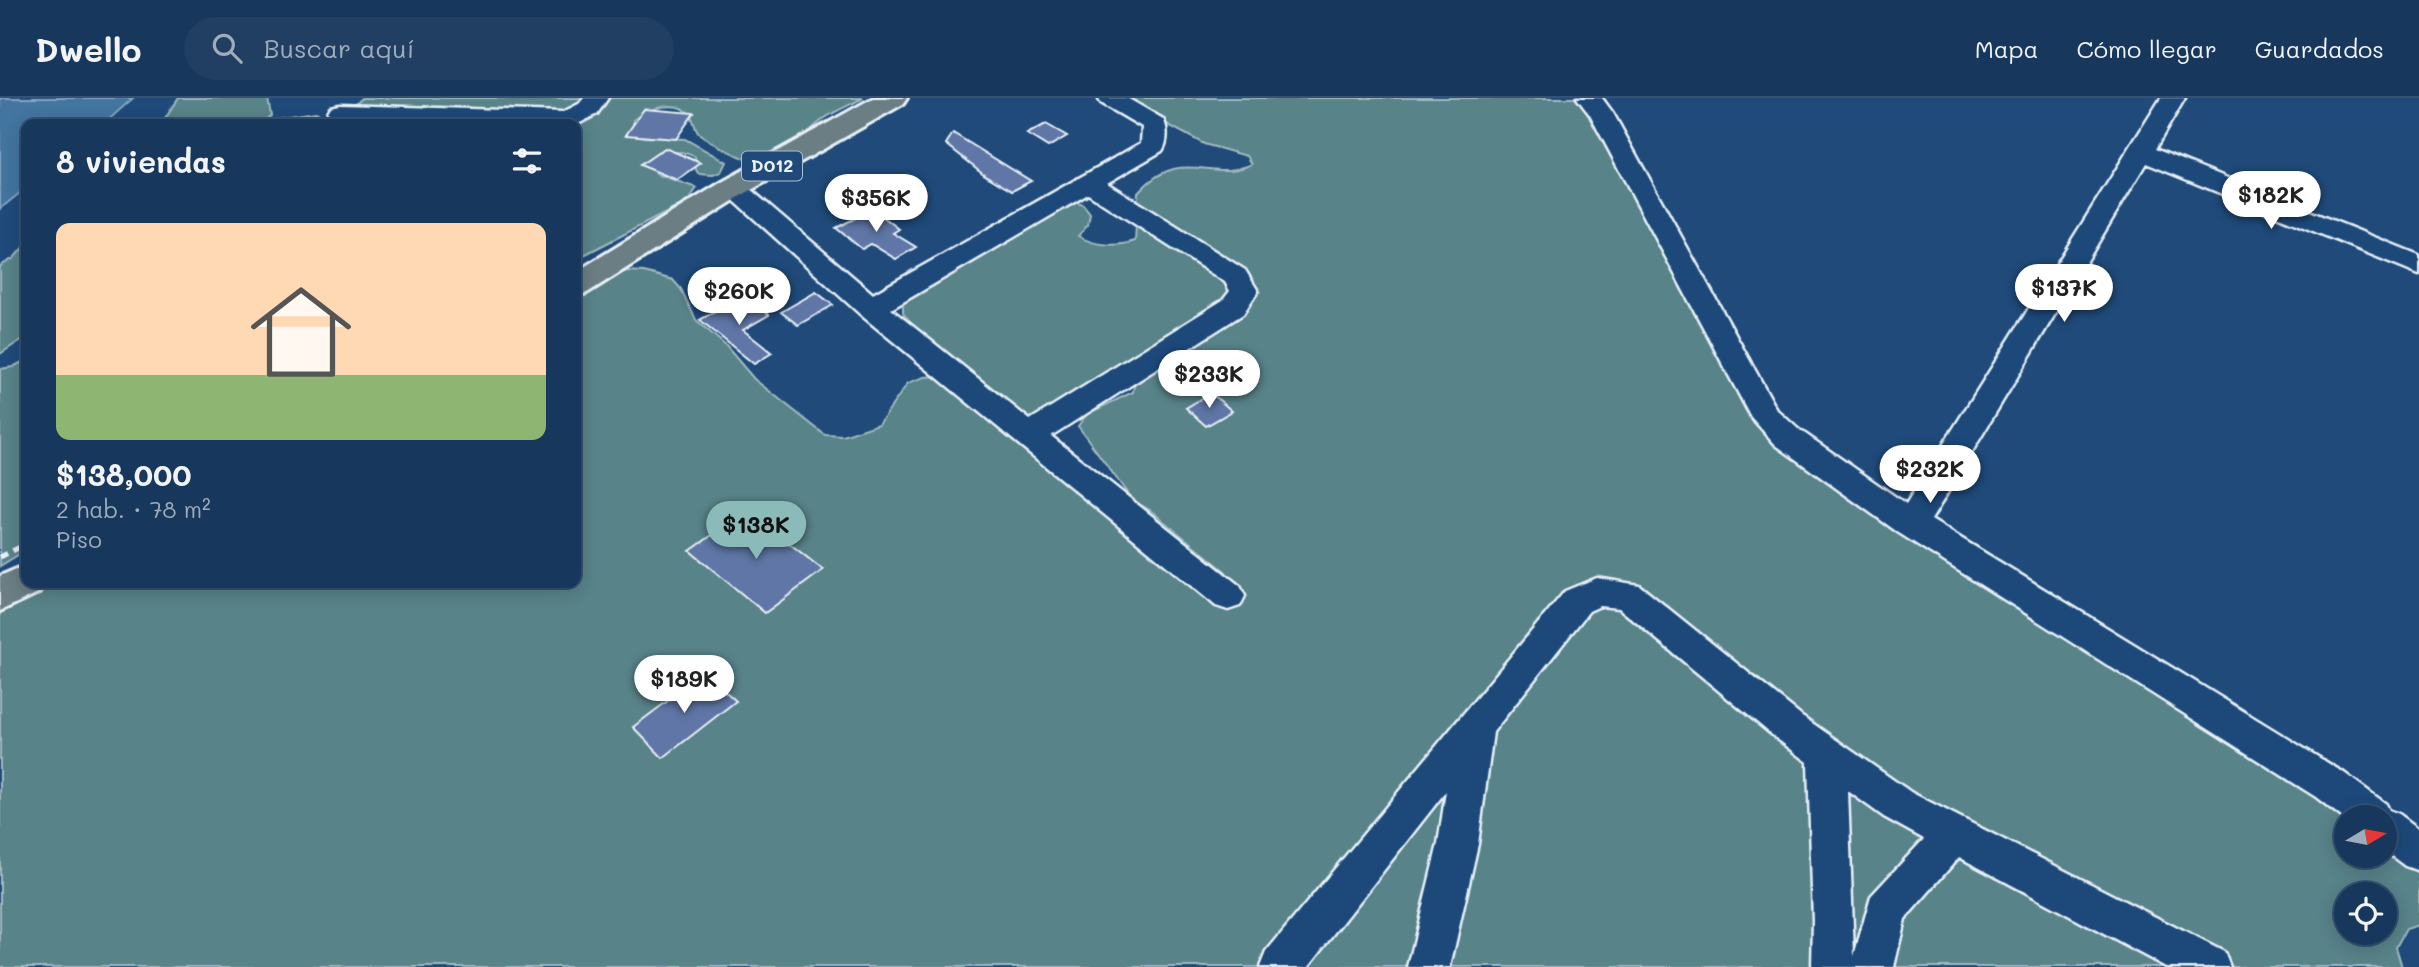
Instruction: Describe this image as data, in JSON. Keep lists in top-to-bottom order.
{
  "streets": {
    "main road": ["D012"]
  },
  "north": "right",
  "page": {
    "header": "Dwello",
    "search": "Buscar aquí",
    "nav": ["Mapa", "Cómo llegar", "Guardados"],
    "heading": "8 viviendas",
    "price": [
      "$182K",
      "$356K",
      "$137K",
      "$260K",
      "$233K",
      "$232K",
      "$138K",
      "$189K"
    ],
    "list": [
      {
        "name": "$138,000",
        "note": "2 hab. · 78 m² · Piso"
      }
    ]
  }
}
